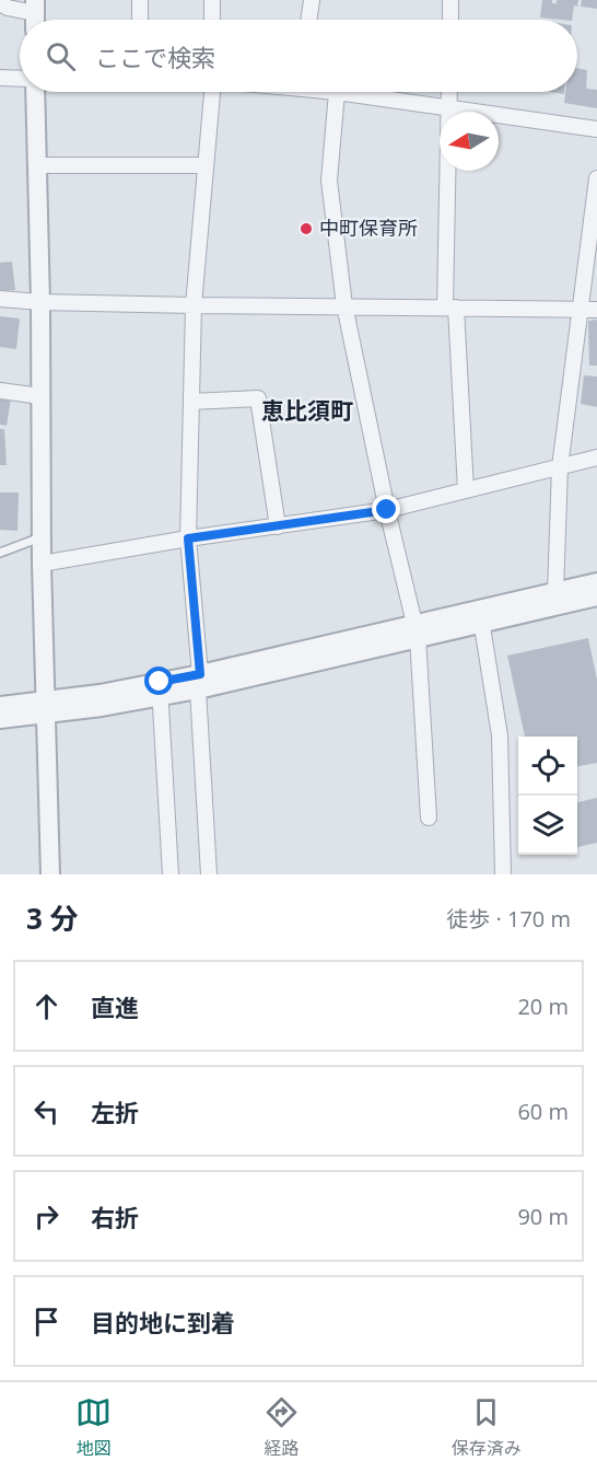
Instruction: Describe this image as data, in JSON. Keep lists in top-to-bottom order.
{
  "districts": ["恵比須町"],
  "places": ["中町保育所"],
  "north": "left",
  "page": {
    "search": "ここで検索",
    "heading": ["3 分", "徒歩 · 170 m"],
    "list": [
      ["直進", "20 m"],
      ["左折", "60 m"],
      ["右折", "90 m"],
      "目的地に到着"
    ],
    "nav": ["地図", "経路", "保存済み"]
  }
}
